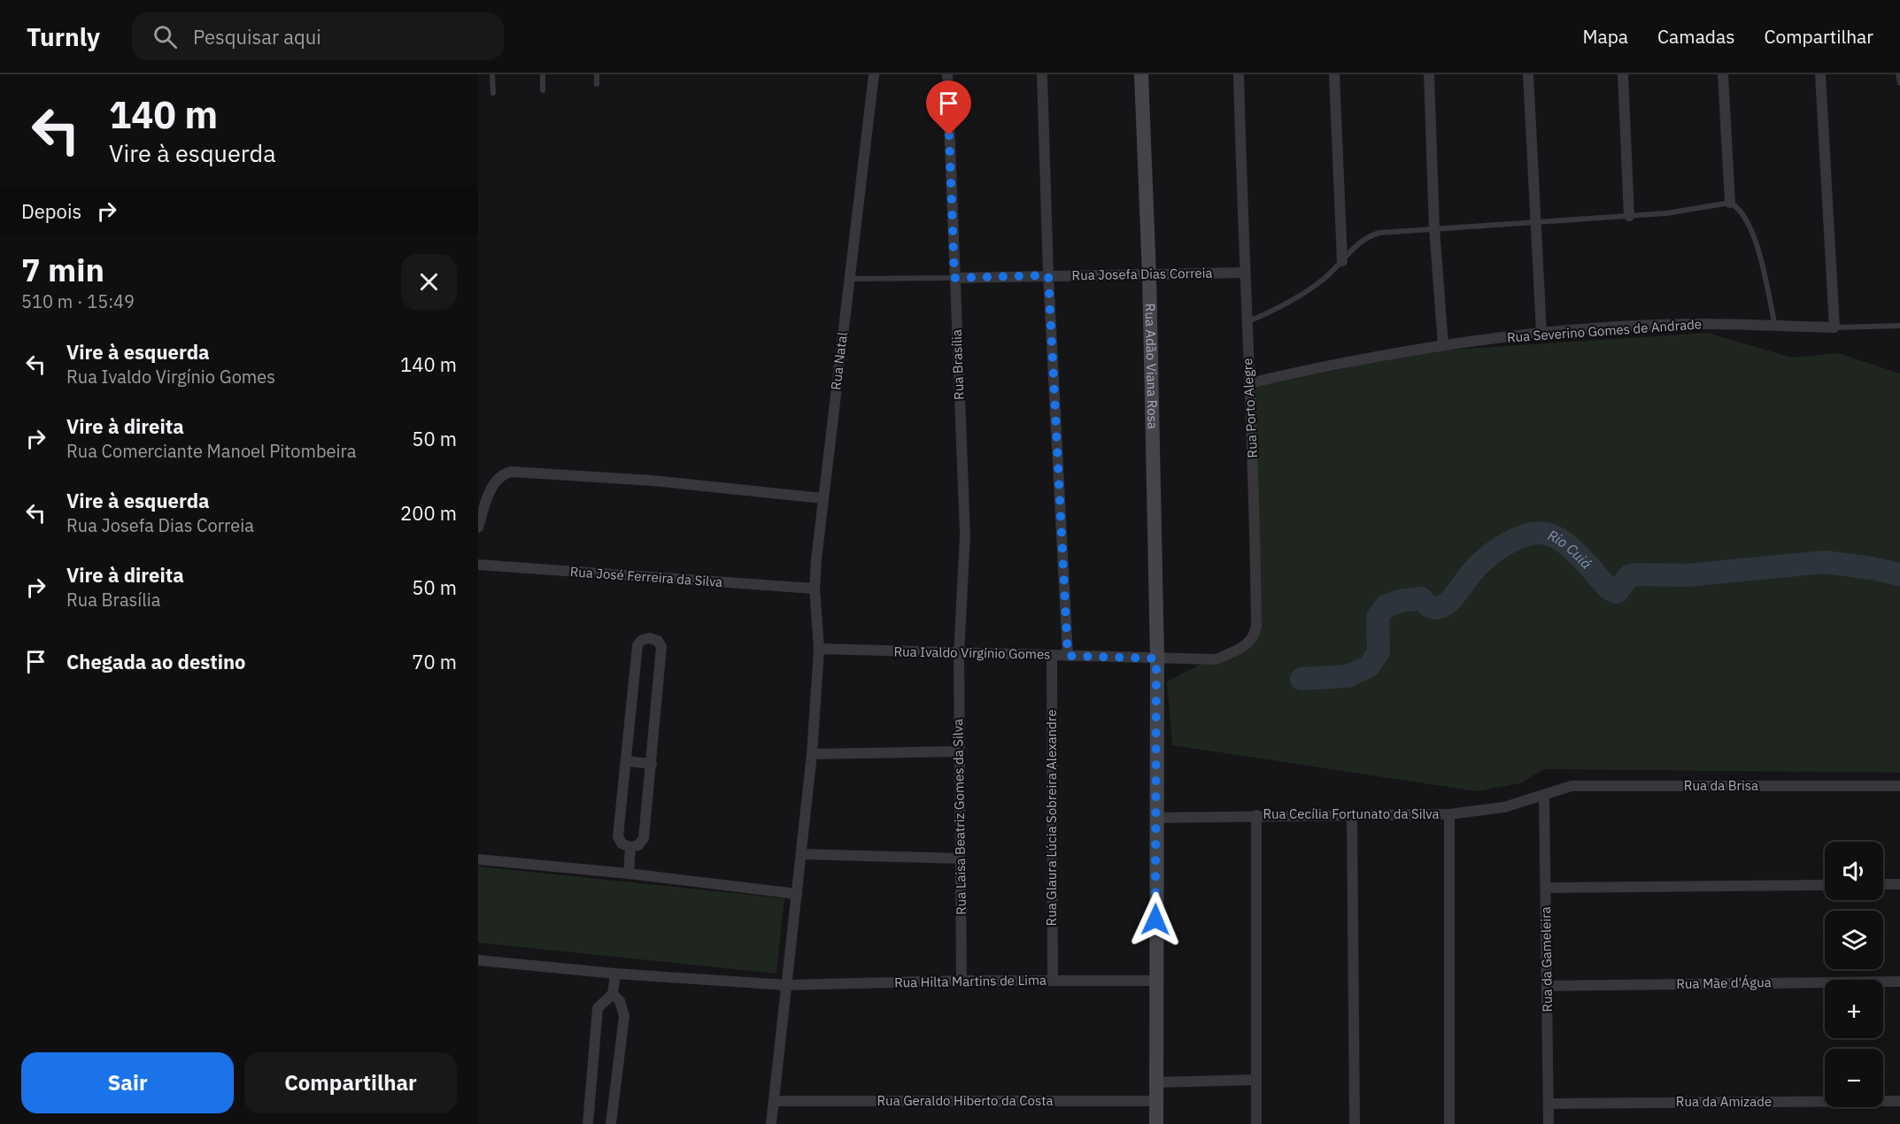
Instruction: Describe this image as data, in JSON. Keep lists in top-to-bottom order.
{
  "streets": {
    "street": [
      "Rua Josefa Dias Correia",
      "Rua Severino Gomes de Andrade",
      "Rua Natal",
      "Rua Brasília",
      "Rua Adão Viana Rosa",
      "Rua Porto Alegre",
      "Rua José Ferreira da Silva",
      "Rua Ivaldo Virgínio Gomes",
      "Rua da Brisa",
      "Rua Cecília Fortunato da Silva",
      "Rua Laisa Beatriz Gomes da Silva",
      "Rua Glaura Lúcia Sobreira Alexandre",
      "Rua da Gameleira",
      "Rua Hilta Martins de Lima",
      "Rua Mãe d'Água",
      "Rua Geraldo Hiberto da Costa",
      "Rua da Amizade"
    ]
  },
  "crossings": [
    ["Rua Josefa Dias Correia", "Rua Natal"],
    ["Rua Josefa Dias Correia", "Rua Brasília"],
    ["Rua Josefa Dias Correia", "Rua Adão Viana Rosa"],
    ["Rua Josefa Dias Correia", "Rua Porto Alegre"],
    ["Rua Severino Gomes de Andrade", "Rua Porto Alegre"],
    ["Rua Natal", "Rua José Ferreira da Silva"],
    ["Rua Natal", "Rua Ivaldo Virgínio Gomes"],
    ["Rua Natal", "Rua Hilta Martins de Lima"],
    ["Rua Natal", "Rua Geraldo Hiberto da Costa"],
    ["Rua Brasília", "Rua Ivaldo Virgínio Gomes"],
    ["Rua Brasília", "Rua Laisa Beatriz Gomes da Silva"],
    ["Rua Adão Viana Rosa", "Rua Porto Alegre"],
    ["Rua Adão Viana Rosa", "Rua Ivaldo Virgínio Gomes"],
    ["Rua Adão Viana Rosa", "Rua Cecília Fortunato da Silva"],
    ["Rua Adão Viana Rosa", "Rua Hilta Martins de Lima"],
    ["Rua Adão Viana Rosa", "Rua Geraldo Hiberto da Costa"],
    ["Rua Porto Alegre", "Rua Ivaldo Virgínio Gomes"],
    ["Rua Ivaldo Virgínio Gomes", "Rua Laisa Beatriz Gomes da Silva"],
    ["Rua Ivaldo Virgínio Gomes", "Rua Glaura Lúcia Sobreira Alexandre"],
    ["Rua da Brisa", "Rua Cecília Fortunato da Silva"],
    ["Rua da Brisa", "Rua da Gameleira"],
    ["Rua Cecília Fortunato da Silva", "Rua da Gameleira"],
    ["Rua Laisa Beatriz Gomes da Silva", "Rua Hilta Martins de Lima"],
    ["Rua Glaura Lúcia Sobreira Alexandre", "Rua Hilta Martins de Lima"],
    ["Rua da Gameleira", "Rua Mãe d'Água"],
    ["Rua da Gameleira", "Rua da Amizade"]
  ],
  "water": ["Rio Cuiá"],
  "page": {
    "header": "Turnly",
    "search": "Pesquisar aqui",
    "nav": ["Mapa", "Camadas", "Compartilhar"],
    "turn": ["140 m", "Vire à esquerda"],
    "then": "Depois",
    "heading": ["7 min", "510 m · 15:49"],
    "list": [
      {
        "name": "Vire à esquerda",
        "note": "Rua Ivaldo Virgínio Gomes",
        "value": "140 m"
      },
      {
        "name": "Vire à direita",
        "note": "Rua Comerciante Manoel Pitombeira",
        "value": "50 m"
      },
      {
        "name": "Vire à esquerda",
        "note": "Rua Josefa Dias Correia",
        "value": "200 m"
      },
      {
        "name": "Vire à direita",
        "note": "Rua Brasília",
        "value": "50 m"
      },
      {
        "name": "Chegada ao destino",
        "value": "70 m"
      }
    ],
    "map_buttons": ["+", "−"],
    "buttons": ["Sair", "Compartilhar"]
  }
}
